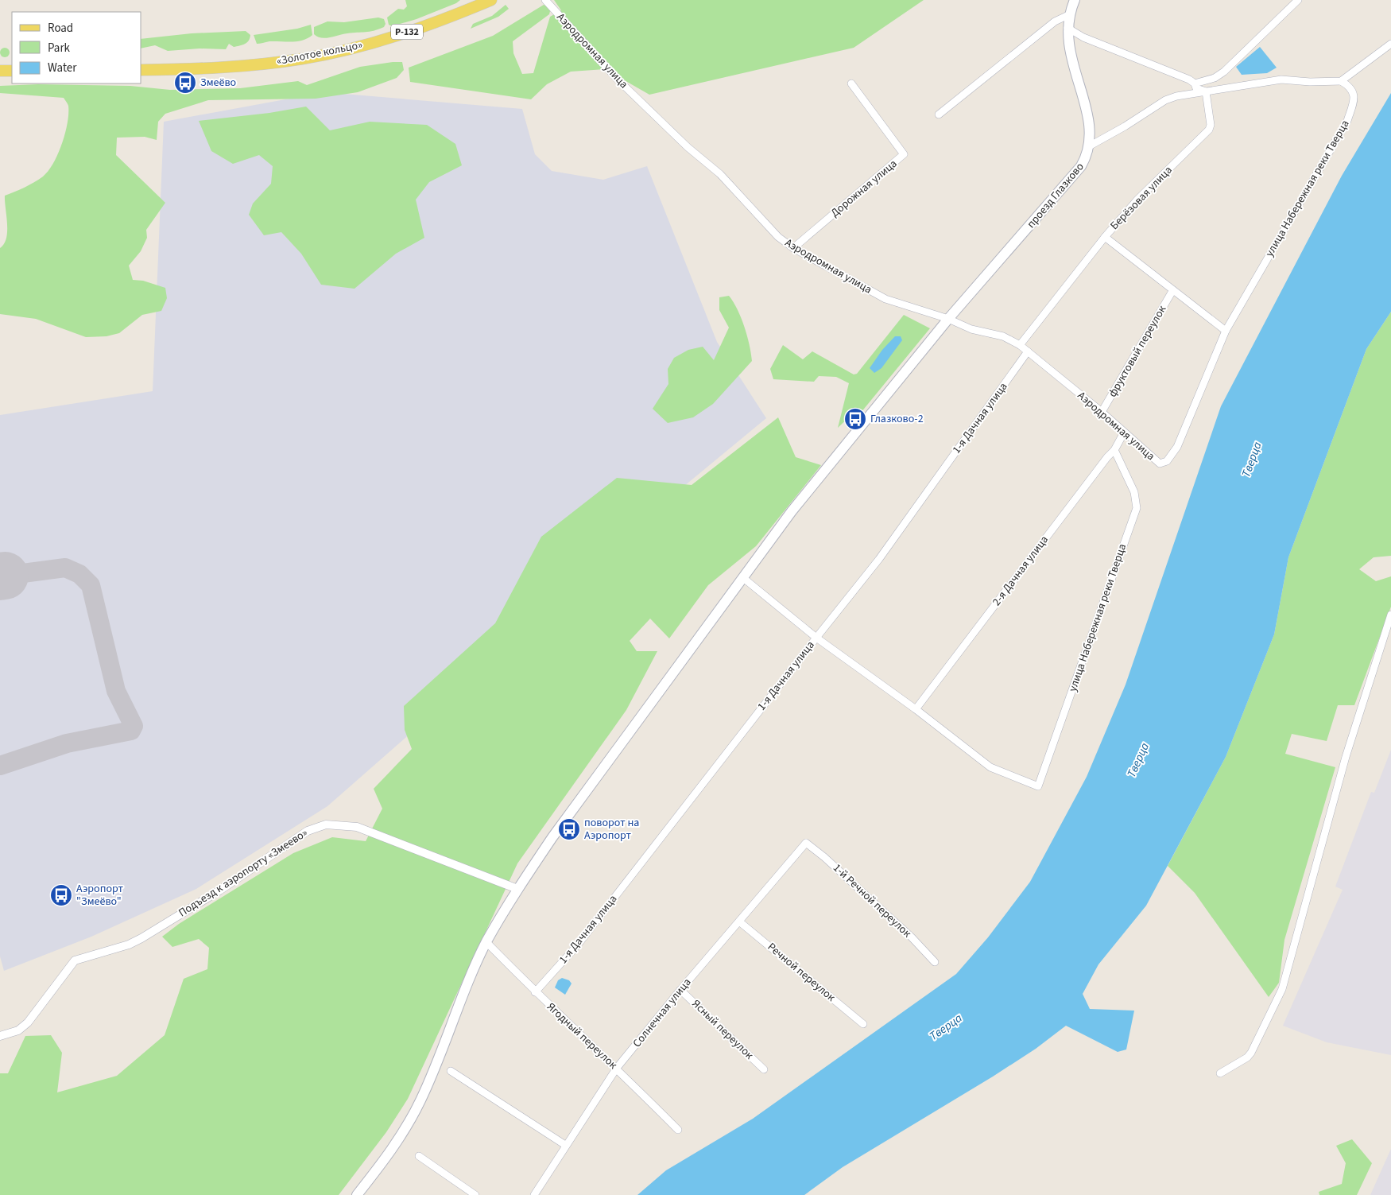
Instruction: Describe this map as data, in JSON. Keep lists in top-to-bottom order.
{
  "streets": {
    "main road": ["Р-132", "«Золотое кольцо»", "проезд Глазково"],
    "street": [
      "Аэродромная улица",
      "Дорожная улица",
      "улица Набережная реки Тверца",
      "Берёзовая улица",
      "фруктовый переулок",
      "1-я Дачная улица",
      "2-я Дачная улица",
      "Подъезд к аэропорту «Змеево»",
      "1-й Речной переулок",
      "Речной переулок",
      "Солнечная улица",
      "Ясный переулок",
      "Ягодный переулок"
    ]
  },
  "crossings": [
    ["Аэродромная улица", "Дорожная улица"],
    ["Аэродромная улица", "улица Набережная реки Тверца"],
    ["Аэродромная улица", "проезд Глазково"],
    ["Аэродромная улица", "Берёзовая улица"],
    ["Аэродромная улица", "фруктовый переулок"],
    ["Аэродромная улица", "1-я Дачная улица"],
    ["Аэродромная улица", "2-я Дачная улица"],
    ["улица Набережная реки Тверца", "Берёзовая улица"],
    ["улица Набережная реки Тверца", "2-я Дачная улица"],
    ["проезд Глазково", "Подъезд к аэропорту «Змеево»"],
    ["проезд Глазково", "Ягодный переулок"],
    ["Берёзовая улица", "фруктовый переулок"],
    ["1-я Дачная улица", "Ягодный переулок"],
    ["1-й Речной переулок", "Солнечная улица"],
    ["Речной переулок", "Солнечная улица"],
    ["Солнечная улица", "Ясный переулок"],
    ["Солнечная улица", "Ягодный переулок"]
  ],
  "water": ["Тверца"],
  "places": {
    "bus stop": [
      "Змеёво",
      "Глазково-2",
      "поворот на Аэропорт",
      "Аэропорт \"Змеёво\""
    ]
  },
  "legend": ["Road", "Park", "Water"]
}
